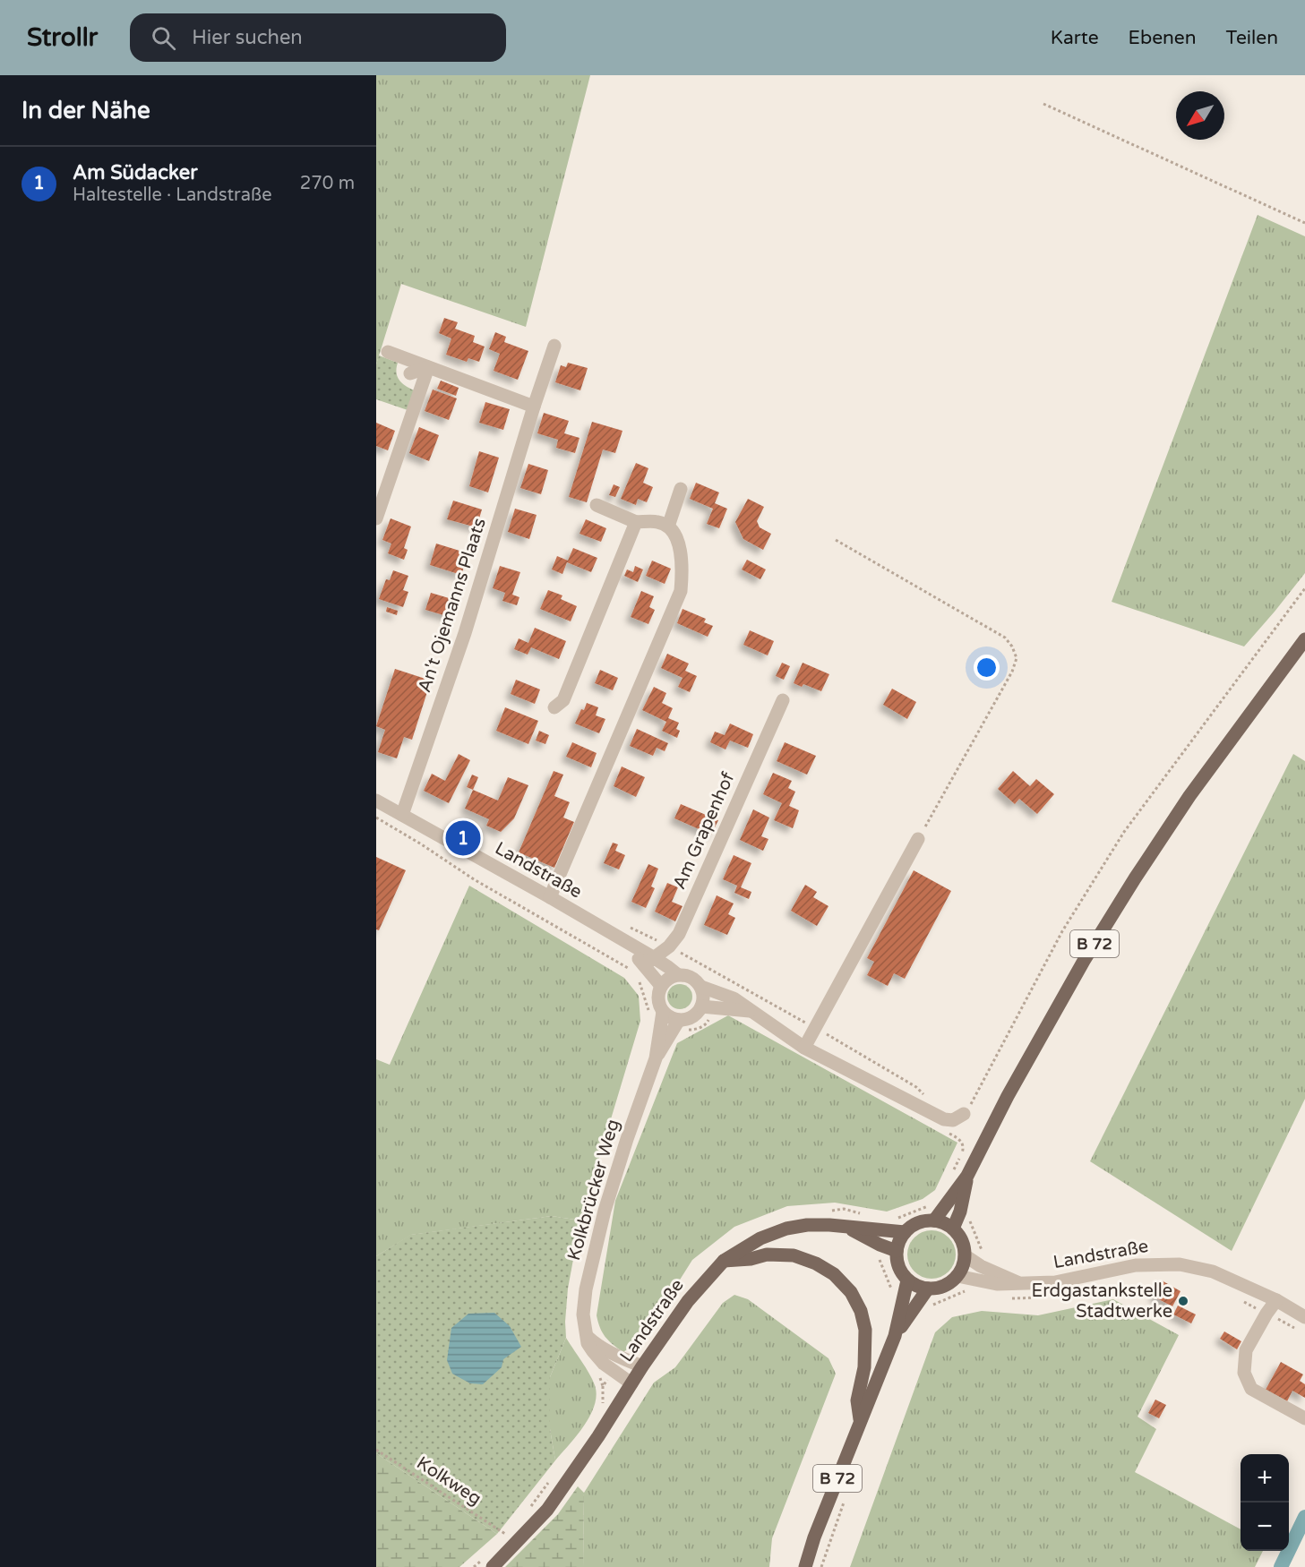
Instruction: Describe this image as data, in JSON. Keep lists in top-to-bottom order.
{
  "streets": {
    "main road": ["Landstraße", "B 72"],
    "street": ["An't Ojemanns Plaats", "Am Grapenhof", "Kolkbrücker Weg"],
    "path": ["Kolkweg"]
  },
  "crossings": [
    ["An't Ojemanns Plaats", "Landstraße"],
    ["Am Grapenhof", "Landstraße"],
    ["Landstraße", "B 72"],
    ["Landstraße", "Kolkbrücker Weg"]
  ],
  "places": ["Erdgastankstelle Stadtwerke"],
  "north": "bottom left",
  "page": {
    "header": "Strollr",
    "search": "Hier suchen",
    "nav": ["Karte", "Ebenen", "Teilen"],
    "heading": "In der Nähe",
    "list": [
      {
        "mark": "1",
        "name": "Am Südacker",
        "note": "Haltestelle · Landstraße",
        "value": "270 m"
      }
    ],
    "pins": "1",
    "map_buttons": ["+", "−"]
  }
}
